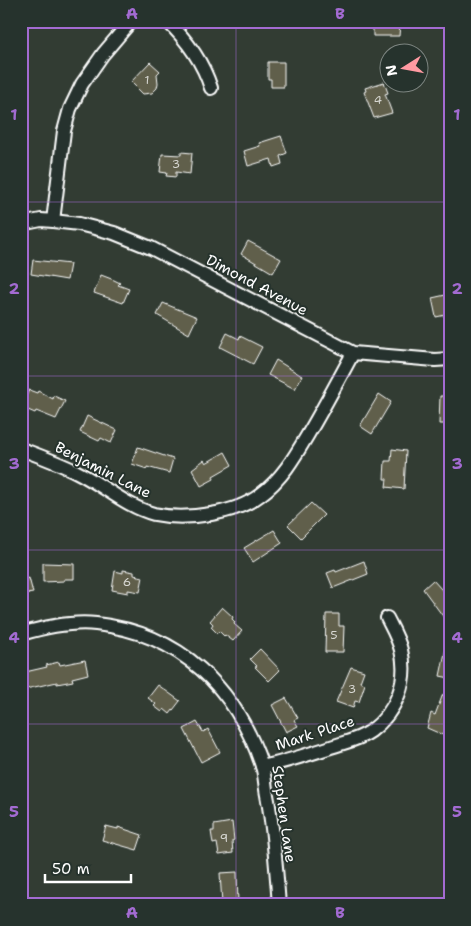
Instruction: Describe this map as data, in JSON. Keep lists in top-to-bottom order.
{
  "streets": {
    "street": [
      "Dimond Avenue",
      "Benjamin Lane",
      "Mark Place",
      "Stephen Lane"
    ]
  },
  "crossings": [
    ["Dimond Avenue", "Benjamin Lane"],
    ["Mark Place", "Stephen Lane"]
  ],
  "house_numbers": [
    "1",
    "4",
    "3",
    "6",
    "5",
    "3",
    "9"
  ],
  "scale_bar": "50 m",
  "north": "left",
  "grid": {
    "columns": ["A", "B"],
    "rows": [
      "1",
      "2",
      "3",
      "4",
      "5"
    ]
  }
}
